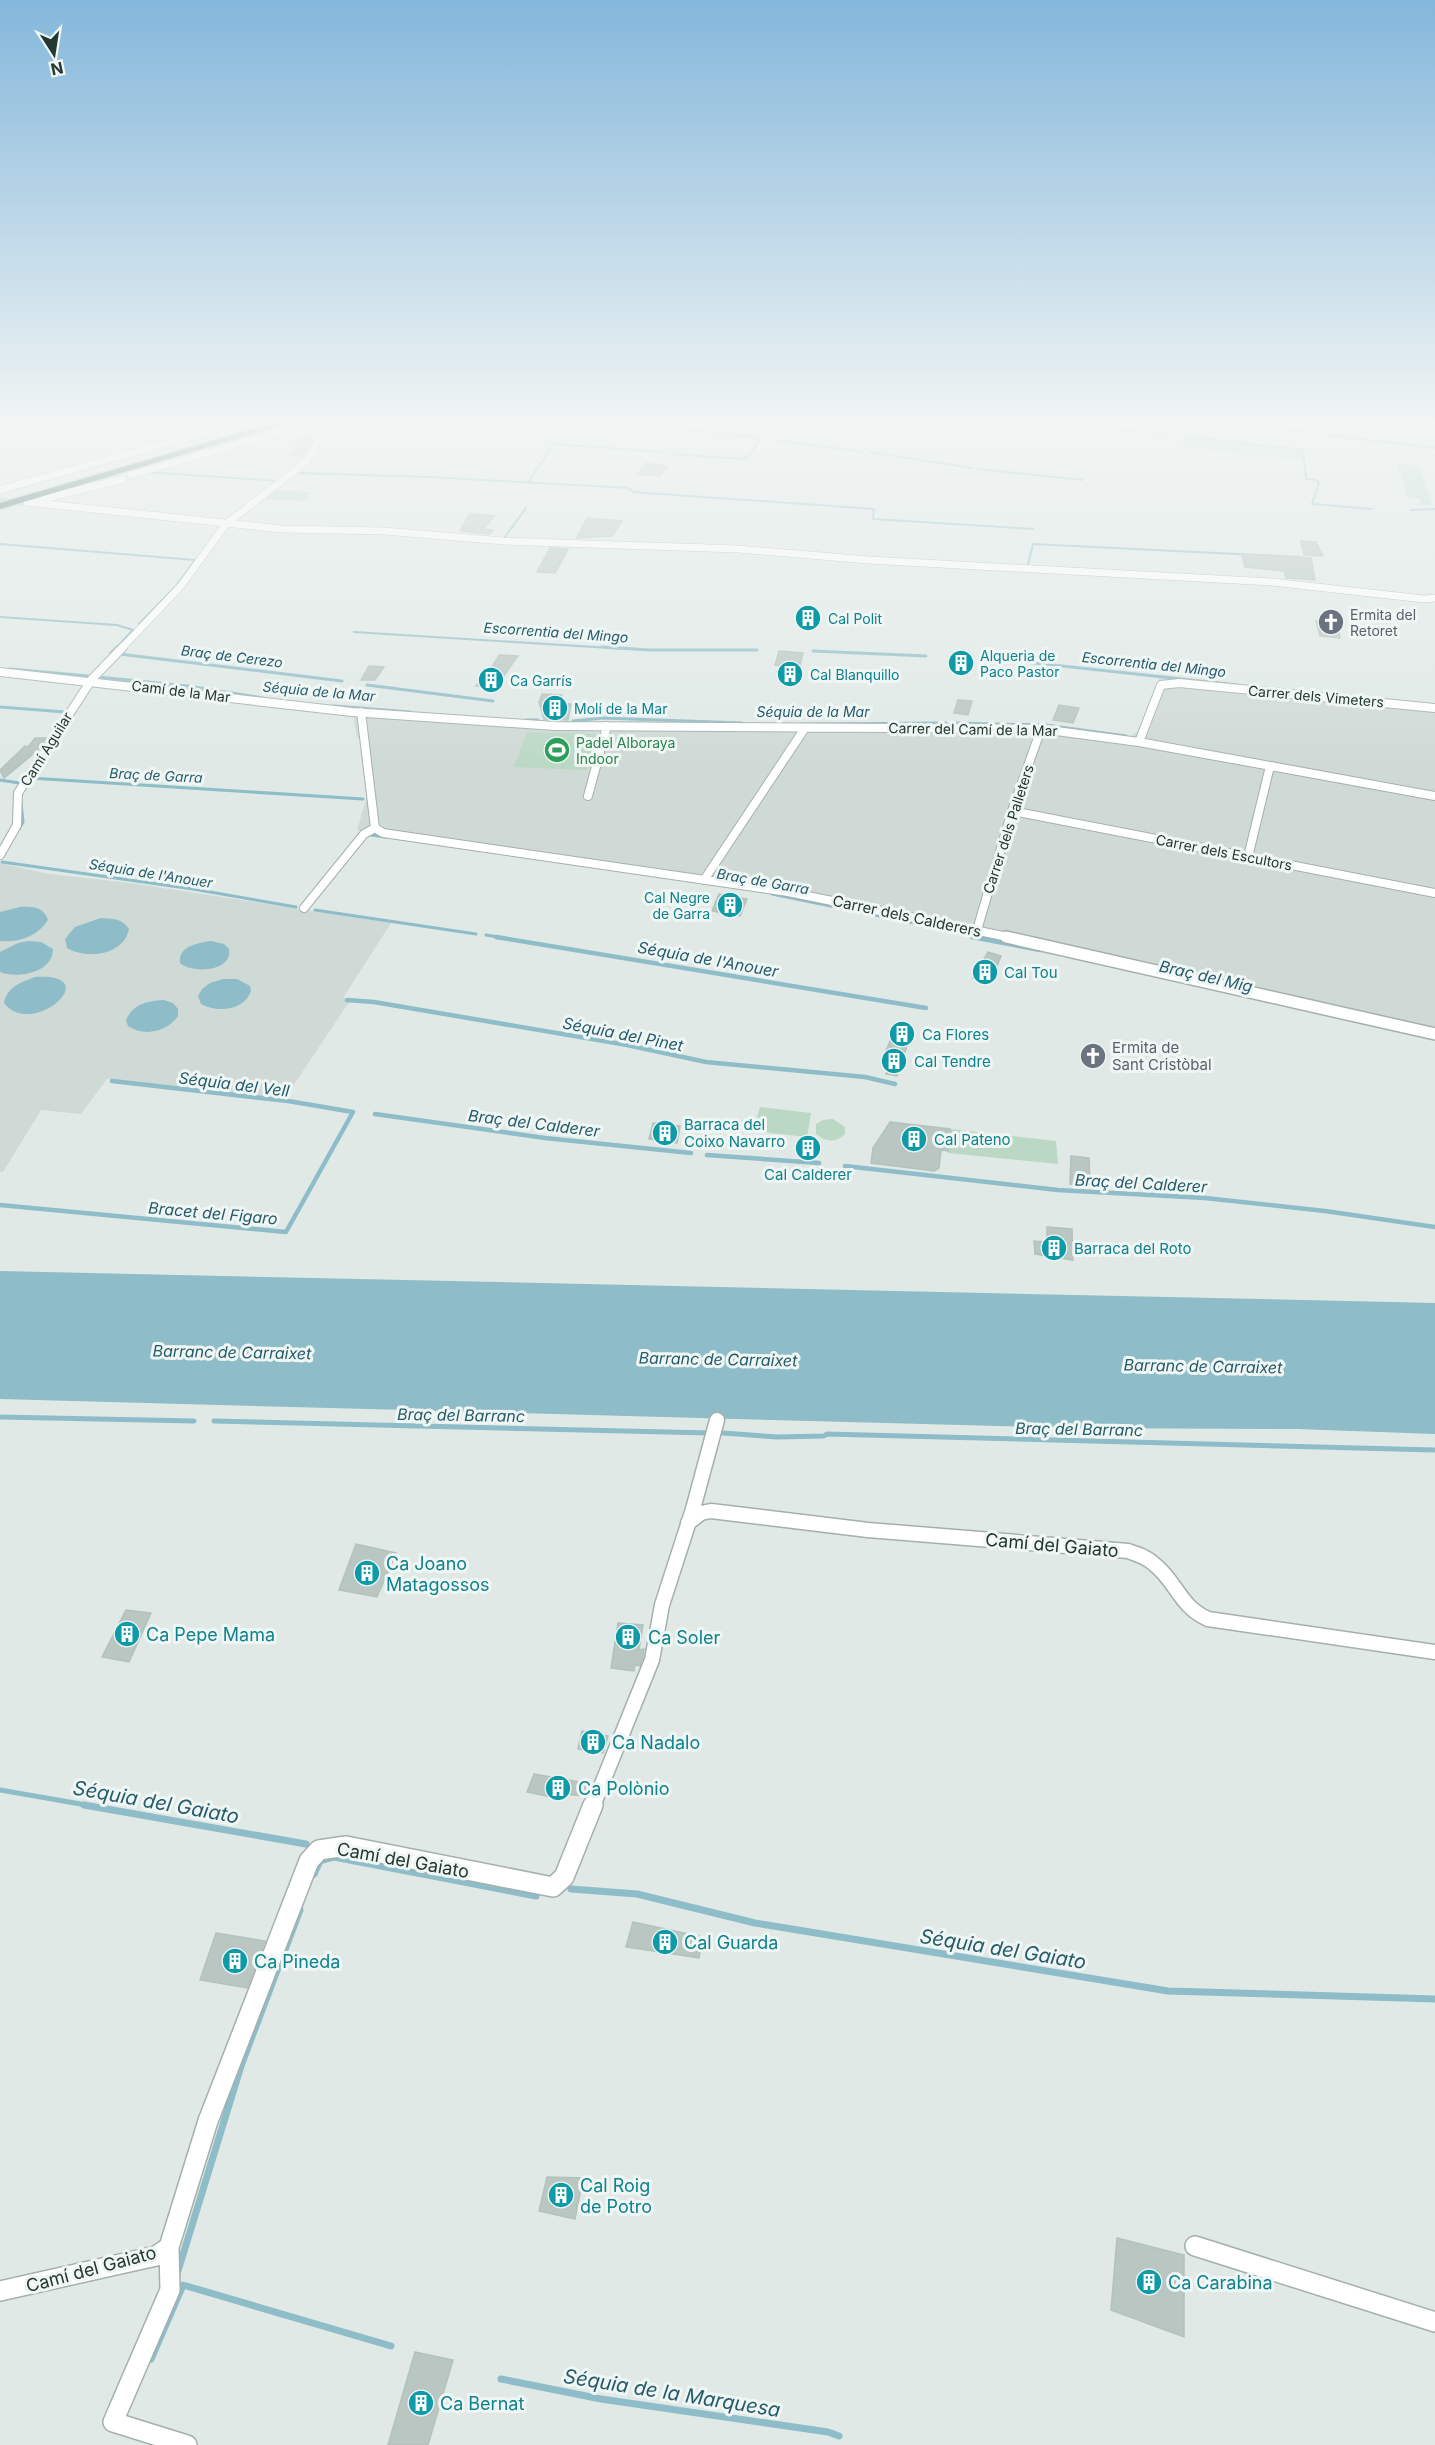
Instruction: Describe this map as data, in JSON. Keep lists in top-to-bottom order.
{
  "streets": {
    "street": [
      "Camí de la Mar",
      "Carrer dels Vimeters",
      "Carrer del Camí de la Mar",
      "Camí Aguilar",
      "Carrer dels Palleters",
      "Carrer dels Escultors",
      "Carrer dels Calderers",
      "Camí del Gaiato"
    ]
  },
  "crossings": [
    ["Camí de la Mar", "Carrer del Camí de la Mar"],
    ["Camí de la Mar", "Camí Aguilar"],
    ["Carrer dels Vimeters", "Carrer del Camí de la Mar"],
    ["Carrer del Camí de la Mar", "Carrer dels Palleters"],
    ["Carrer dels Palleters", "Carrer dels Escultors"],
    ["Carrer dels Palleters", "Carrer dels Calderers"]
  ],
  "water": [
    "Escorrentia del Mingo",
    "Braç de Cerezo",
    "Séquia de la Mar",
    "Braç de Garra",
    "Séquia de l'Anouer",
    "Braç del Mig",
    "Séquia del Pinet",
    "Séquia del Vell",
    "Braç del Calderer",
    "Bracet del Figaro",
    "Barranc de Carraixet",
    "Braç del Barranc",
    "Séquia del Gaiato",
    "Séquia de la Marquesa"
  ],
  "places": {
    "building": [
      "Cal Polit",
      "Alqueria de Paco Pastor",
      "Cal Blanquillo",
      "Ca Garrís",
      "Molí de la Mar",
      "Cal Negre de Garra",
      "Cal Tou",
      "Ca Flores",
      "Cal Tendre",
      "Barraca del Coixo Navarro",
      "Cal Pateno",
      "Cal Calderer",
      "Barraca del Roto",
      "Ca Joano Matagossos",
      "Ca Pepe Mama",
      "Ca Soler",
      "Ca Nadalo",
      "Ca Polònio",
      "Cal Guarda",
      "Ca Pineda",
      "Cal Roig de Potro",
      "Ca Carabina",
      "Ca Bernat"
    ],
    "church": ["Ermita del Retoret", "Ermita de Sant Cristòbal"],
    "sports": ["Padel Alboraya Indoor"]
  },
  "north": "bottom"
}
